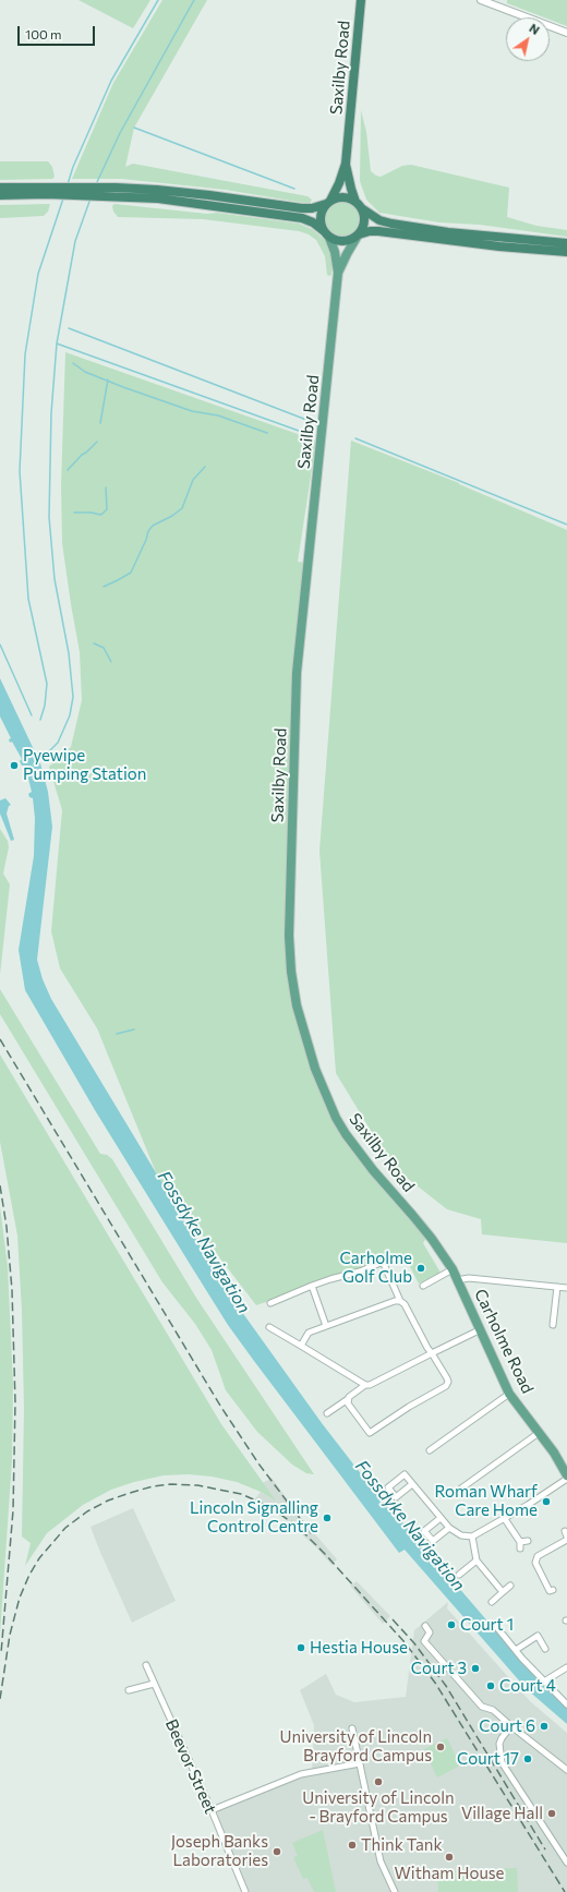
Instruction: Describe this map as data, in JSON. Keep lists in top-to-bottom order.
{
  "streets": {
    "highway": ["Saxilby Road"],
    "main road": ["Carholme Road"],
    "street": ["Beevor Street"]
  },
  "crossings": [
    ["Saxilby Road", "Carholme Road"]
  ],
  "water": ["Fossdyke Navigation"],
  "places": [
    "Pyewipe Pumping Station",
    "Carholme Golf Club",
    "Roman Wharf Care Home",
    "Lincoln Signalling Control Centre",
    "Court 1",
    "Hestia House",
    "Court 3",
    "Court 4",
    "Court 6",
    "University of Lincoln Brayford Campus",
    "Court 17",
    "University of Lincoln - Brayford Campus",
    "Village Hall",
    "Think Tank",
    "Joseph Banks Laboratories",
    "Witham House"
  ],
  "scale_bar": "100 m",
  "north": "top right"
}
